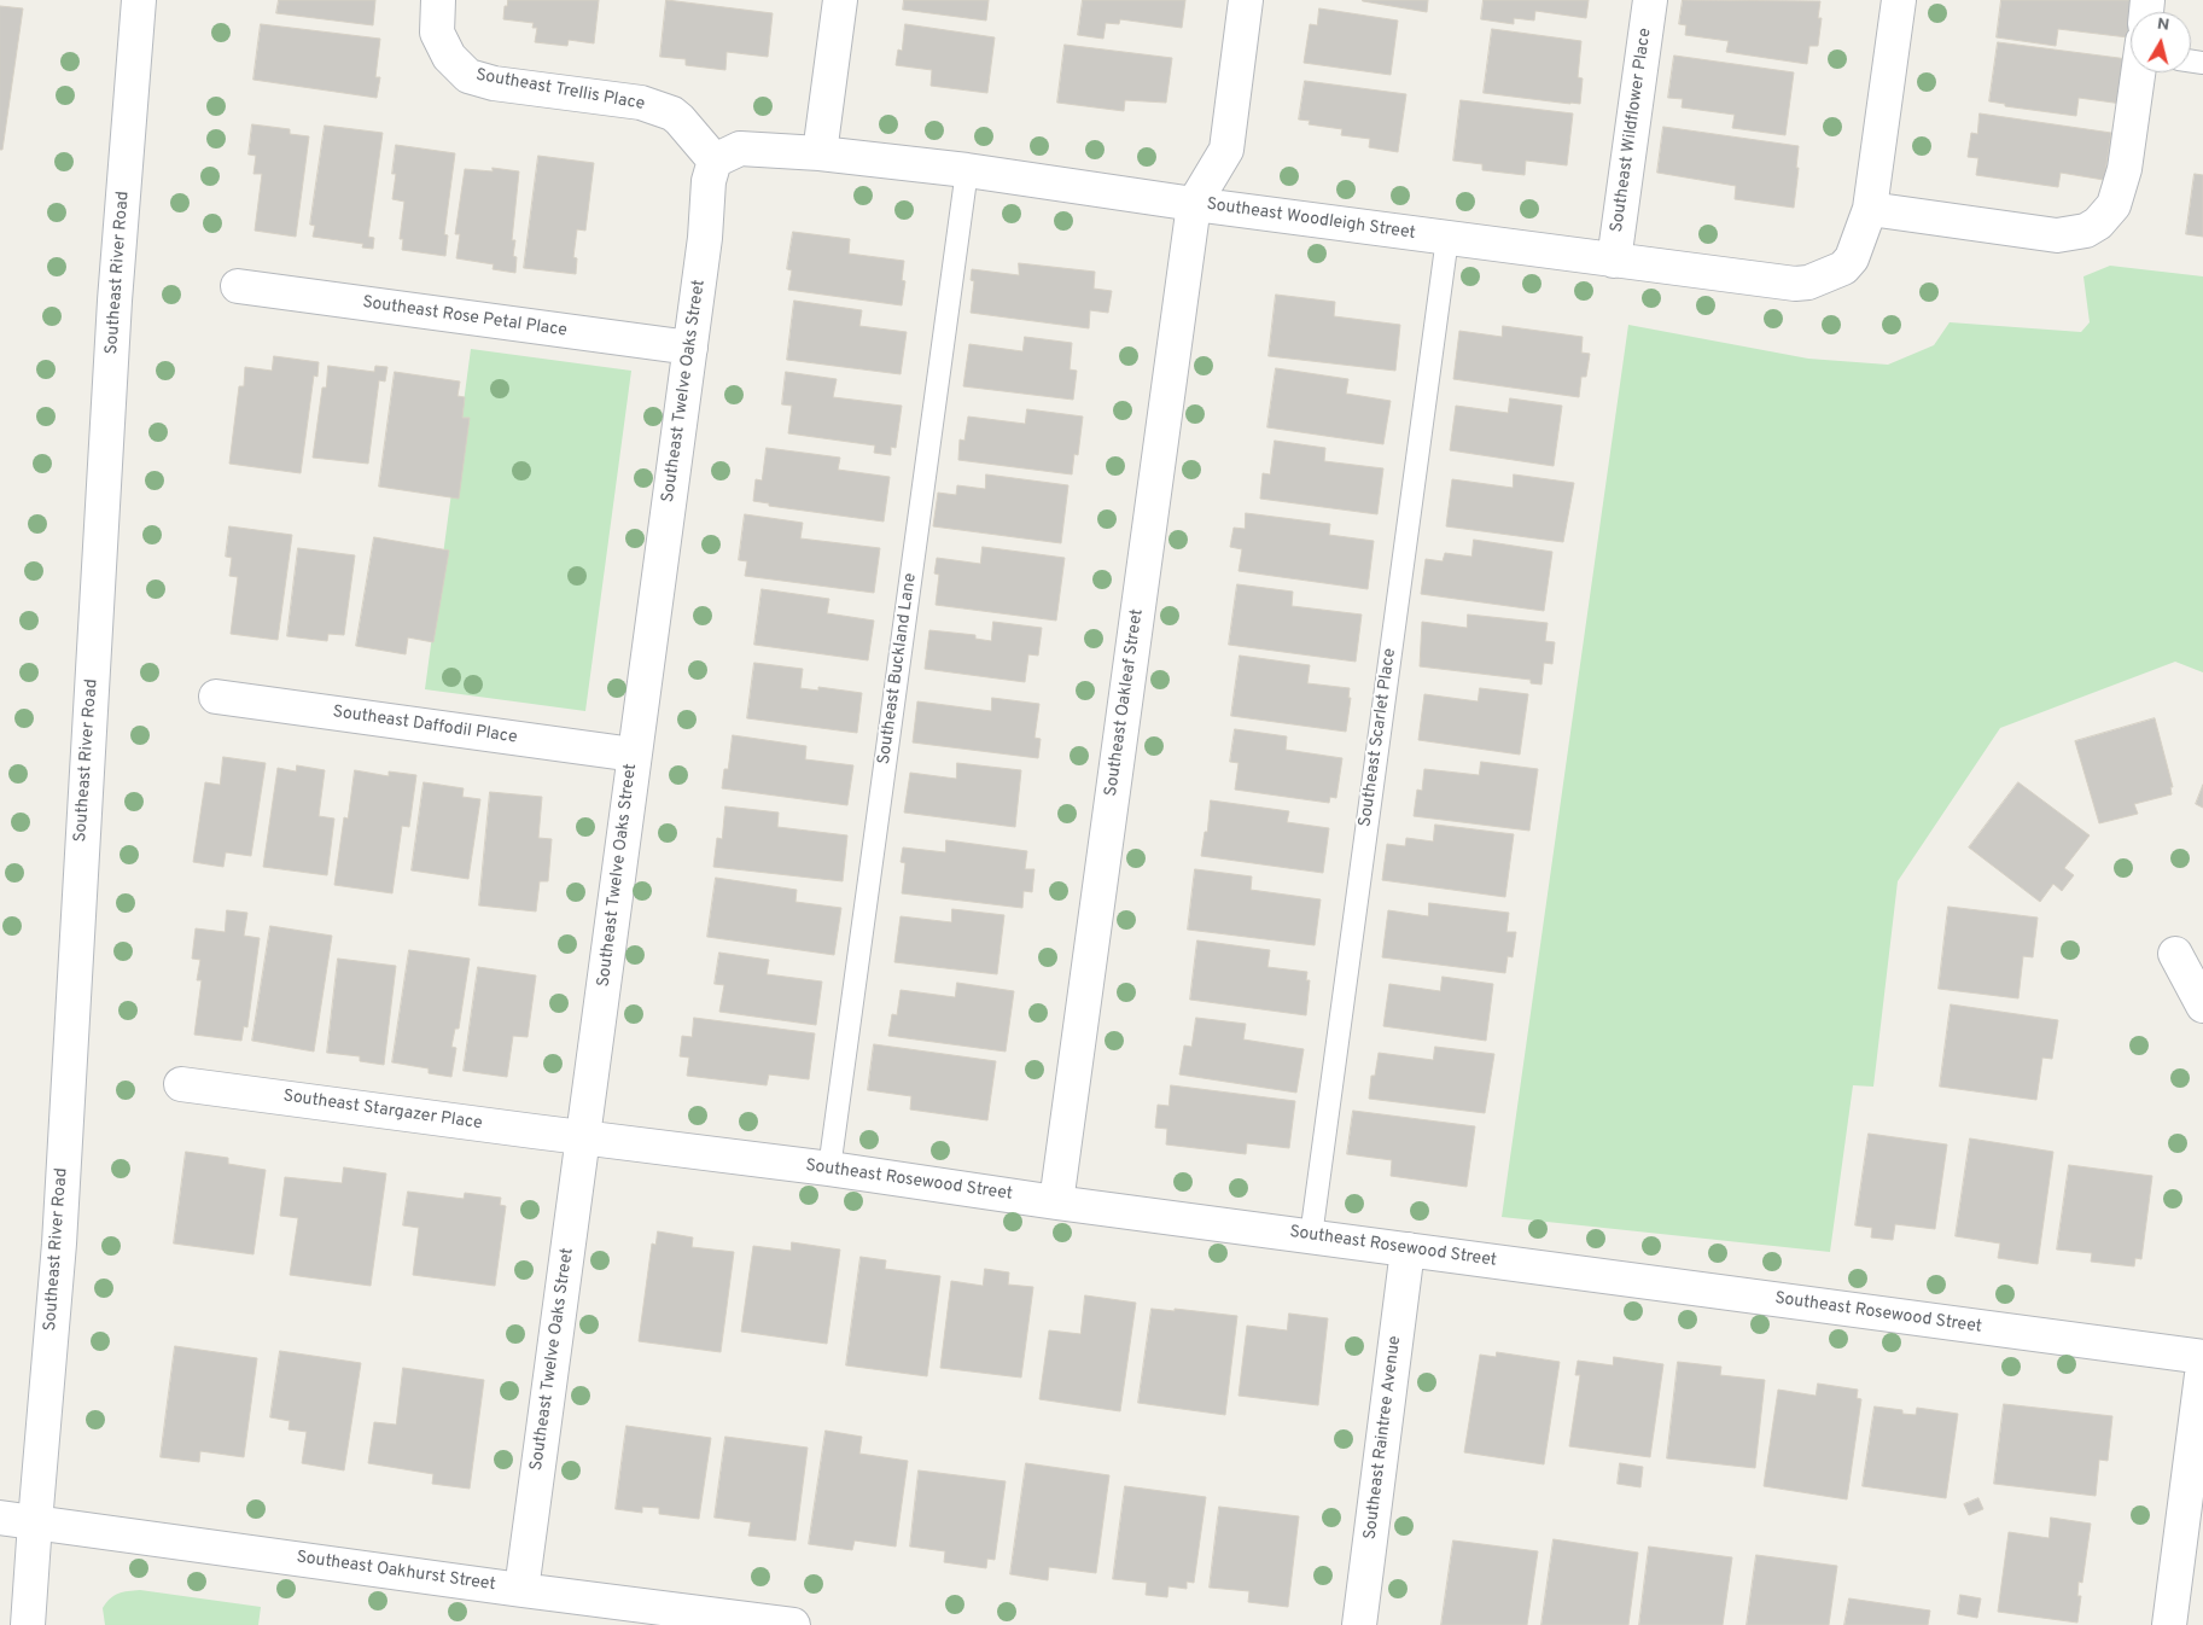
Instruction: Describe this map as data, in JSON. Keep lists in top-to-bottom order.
{
  "streets": {
    "street": [
      "Southeast Trellis Place",
      "Southeast Wildflower Place",
      "Southeast Woodleigh Street",
      "Southeast River Road",
      "Southeast Rose Petal Place",
      "Southeast Twelve Oaks Street",
      "Southeast Oakleaf Street",
      "Southeast Daffodil Place",
      "Southeast Stargazer Place",
      "Southeast Rosewood Street",
      "Southeast Raintree Avenue",
      "Southeast Oakhurst Street"
    ],
    "lane": ["Southeast Buckland Lane", "Southeast Scarlet Place"]
  },
  "crossings": [
    ["Southeast Trellis Place", "Southeast Woodleigh Street"],
    ["Southeast Trellis Place", "Southeast Twelve Oaks Street"],
    ["Southeast Wildflower Place", "Southeast Woodleigh Street"],
    ["Southeast Woodleigh Street", "Southeast Twelve Oaks Street"],
    ["Southeast Woodleigh Street", "Southeast Buckland Lane"],
    ["Southeast Woodleigh Street", "Southeast Oakleaf Street"],
    ["Southeast Woodleigh Street", "Southeast Scarlet Place"],
    ["Southeast River Road", "Southeast Oakhurst Street"],
    ["Southeast Rose Petal Place", "Southeast Twelve Oaks Street"],
    ["Southeast Twelve Oaks Street", "Southeast Daffodil Place"],
    ["Southeast Twelve Oaks Street", "Southeast Stargazer Place"],
    ["Southeast Twelve Oaks Street", "Southeast Rosewood Street"],
    ["Southeast Twelve Oaks Street", "Southeast Oakhurst Street"],
    ["Southeast Buckland Lane", "Southeast Rosewood Street"],
    ["Southeast Oakleaf Street", "Southeast Rosewood Street"],
    ["Southeast Scarlet Place", "Southeast Rosewood Street"],
    ["Southeast Stargazer Place", "Southeast Rosewood Street"],
    ["Southeast Rosewood Street", "Southeast Raintree Avenue"]
  ],
  "north": "top"
}
